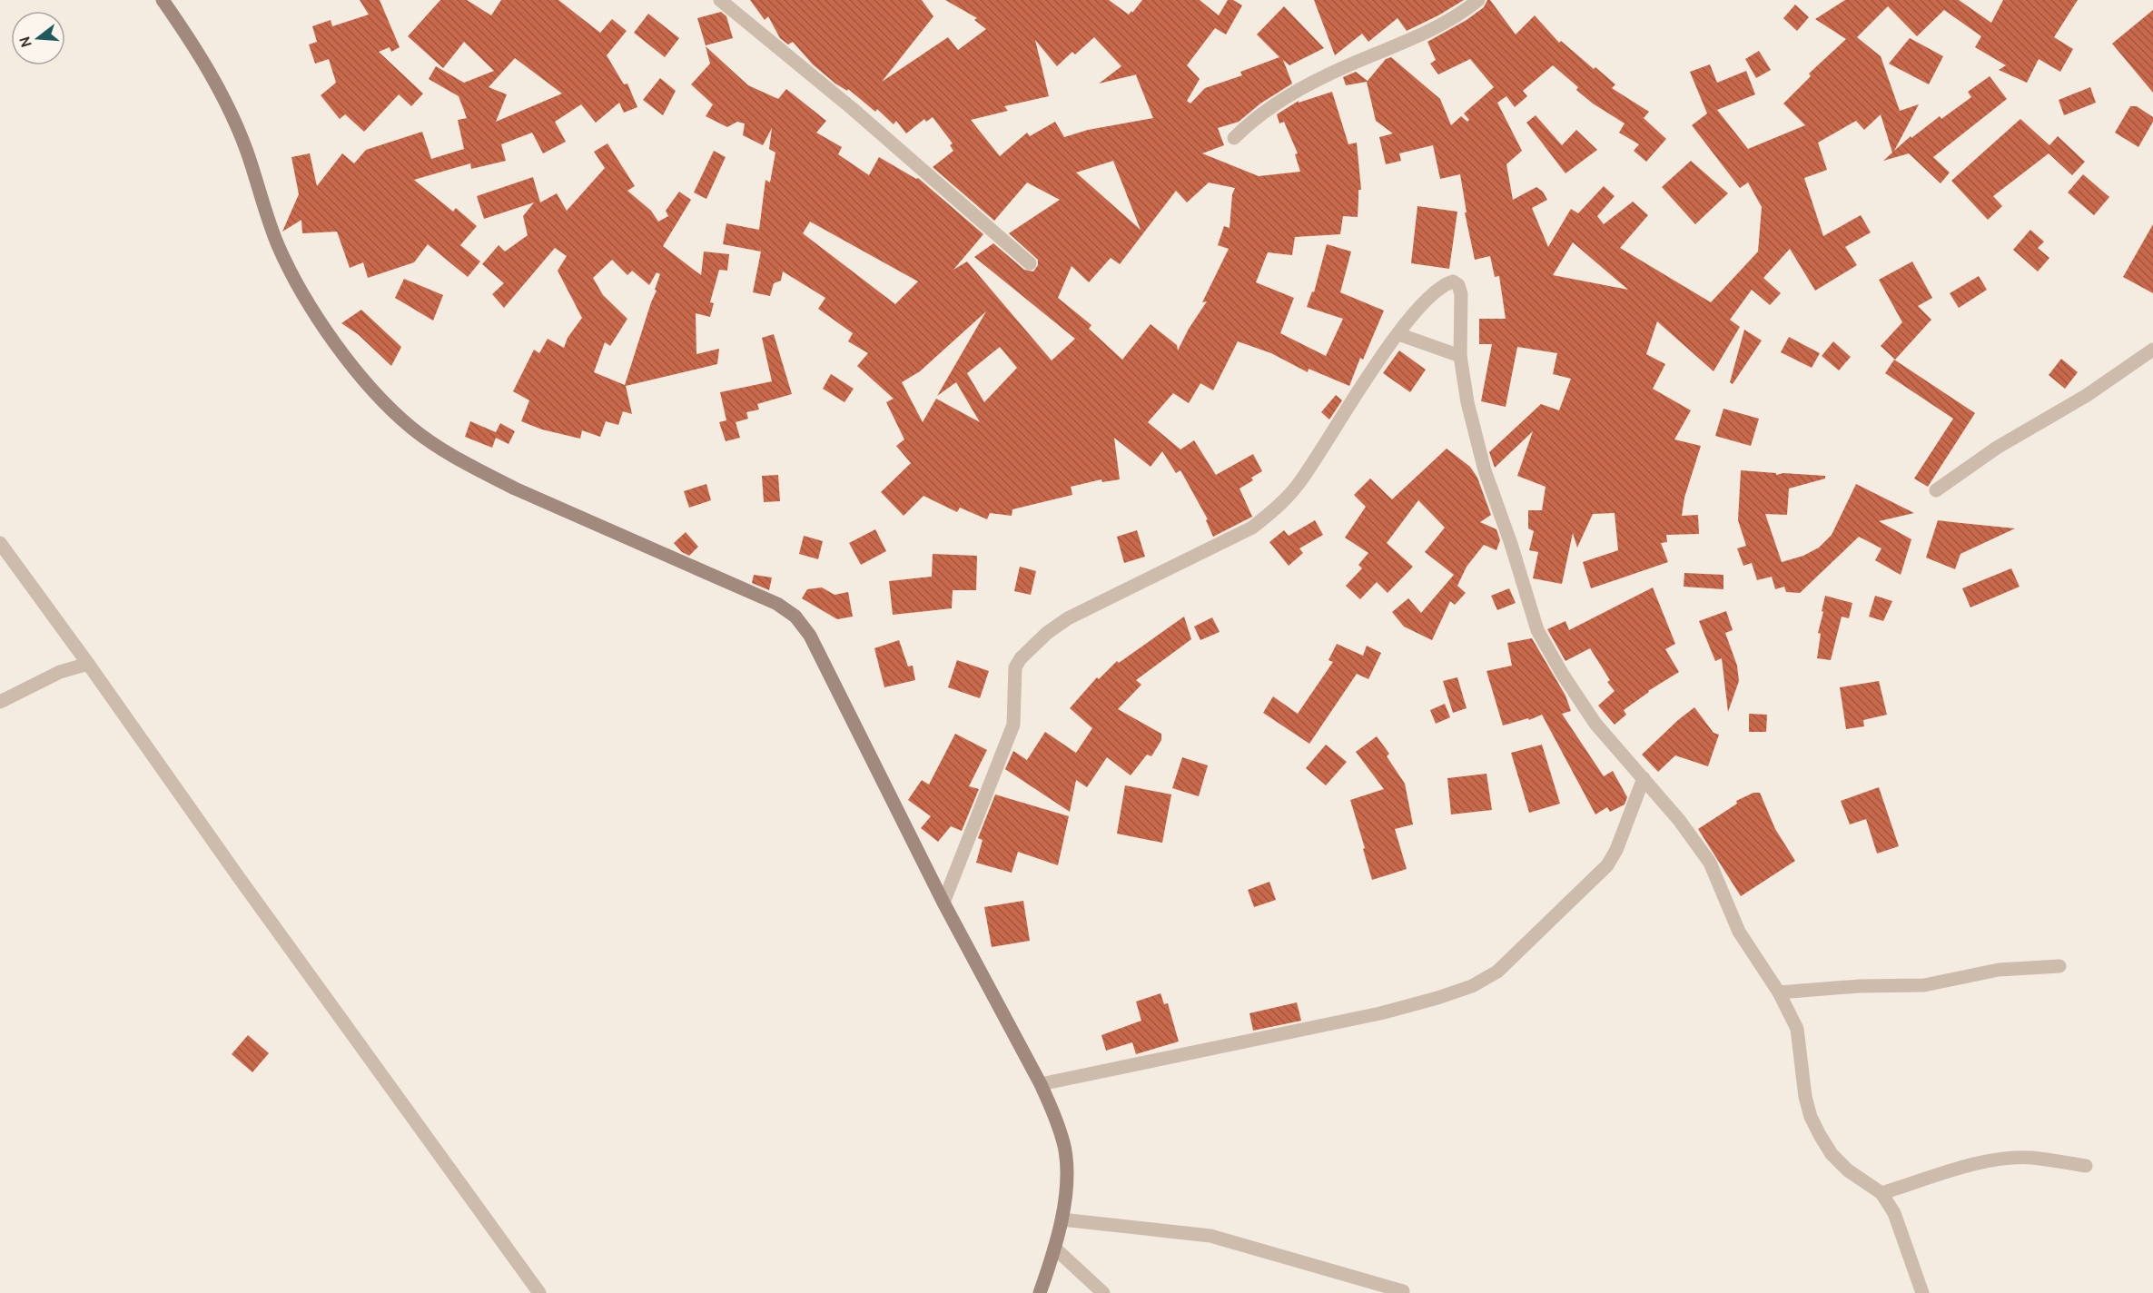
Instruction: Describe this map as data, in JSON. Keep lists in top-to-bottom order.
{
  "north": "left"
}
